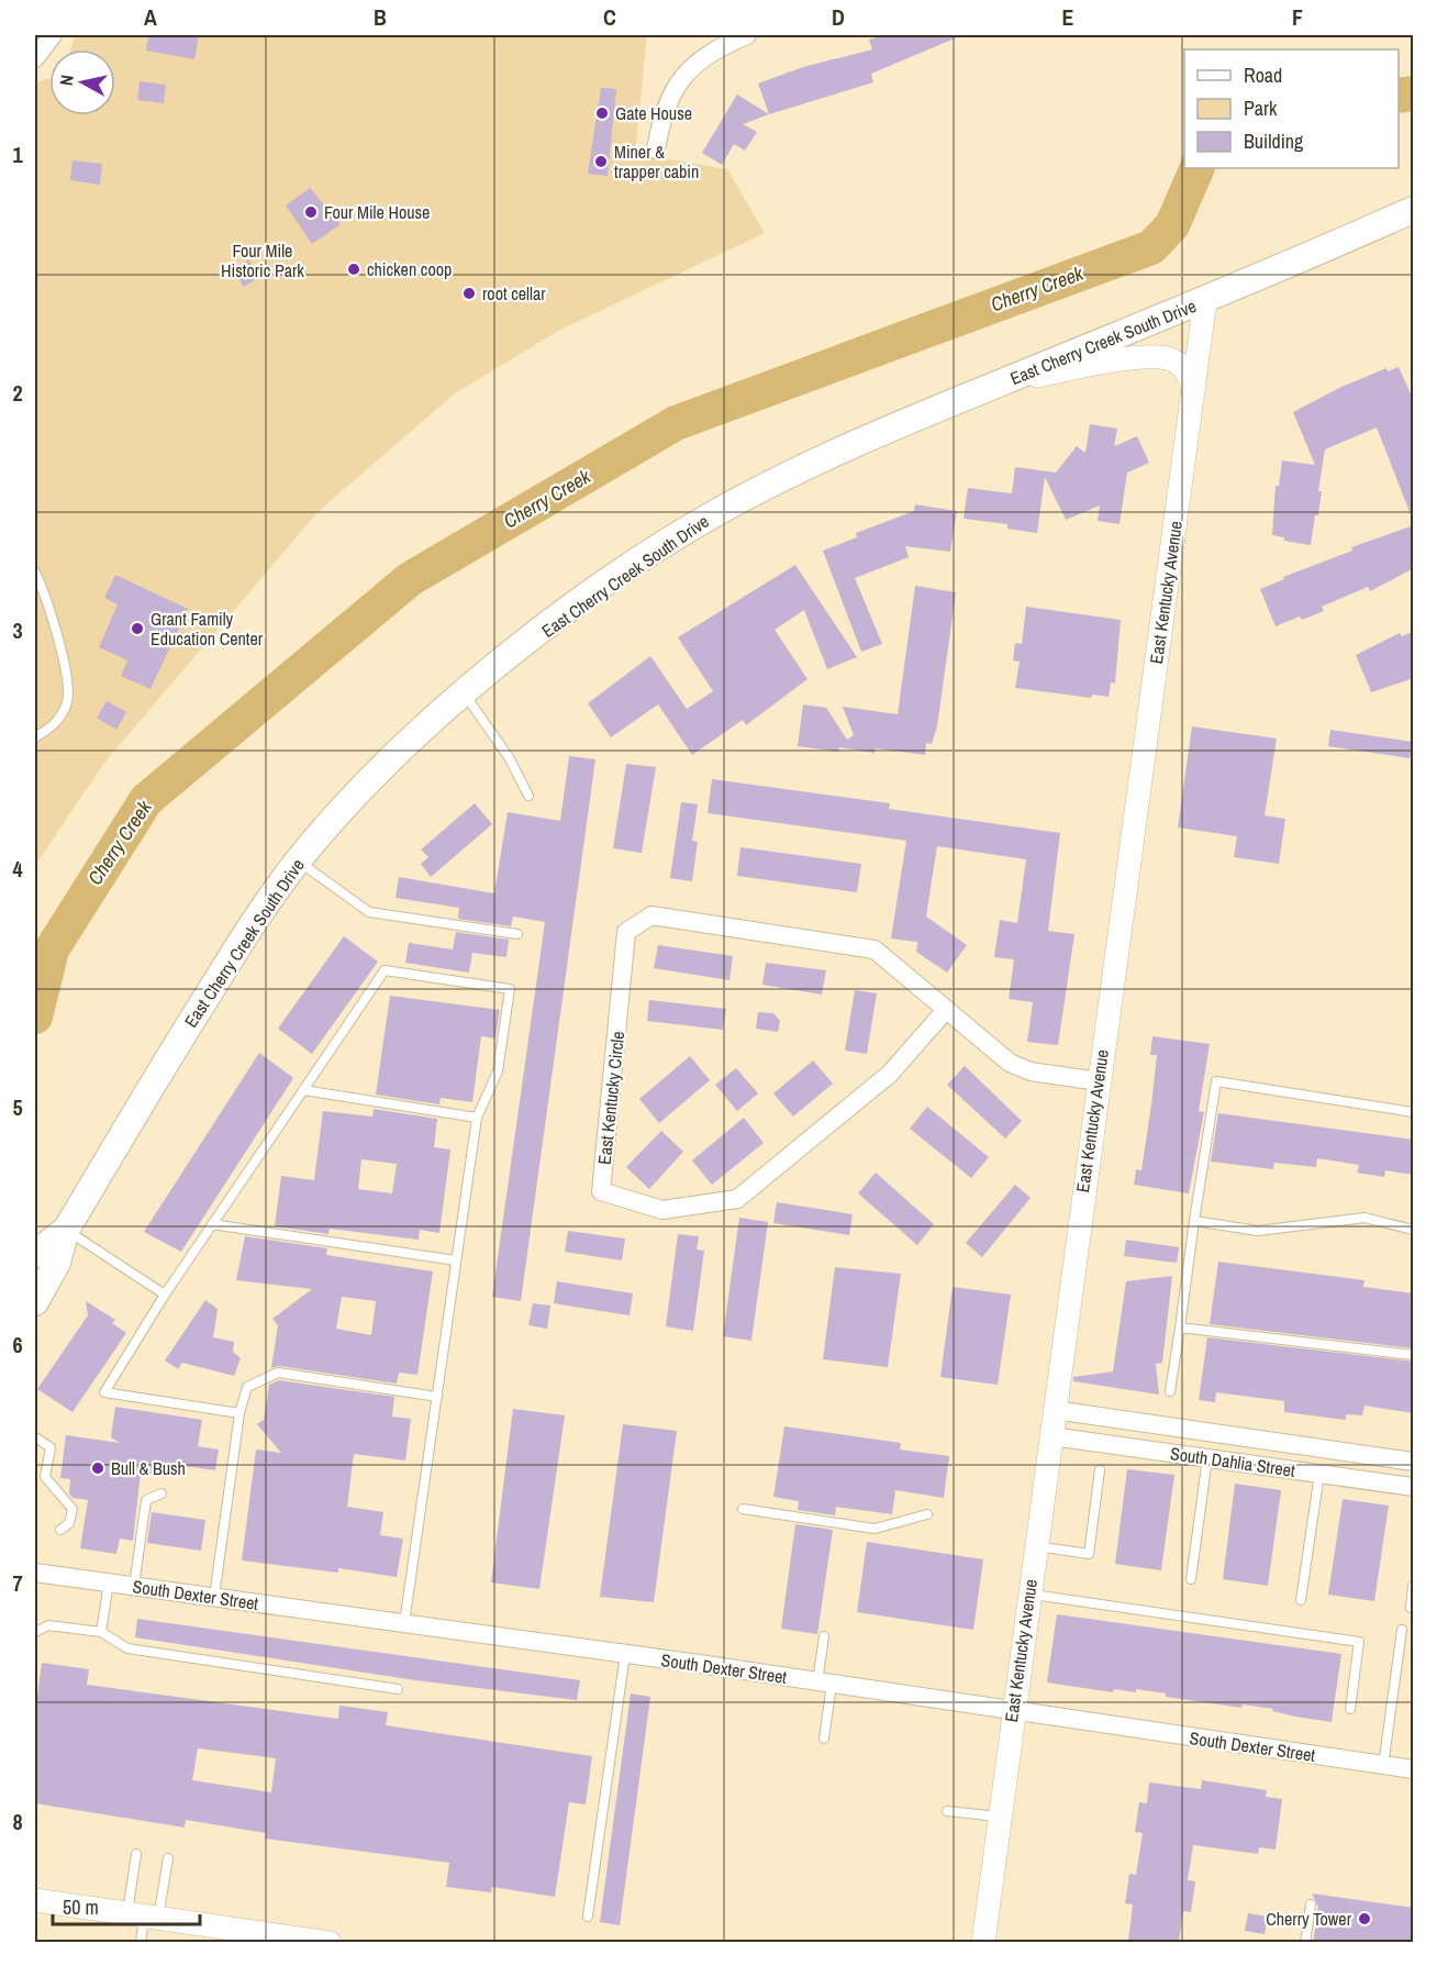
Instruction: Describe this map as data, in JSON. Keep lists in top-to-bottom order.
{
  "streets": {
    "main road": ["East Cherry Creek South Drive"],
    "street": [
      "East Kentucky Avenue",
      "East Kentucky Circle",
      "South Dahlia Street",
      "South Dexter Street"
    ]
  },
  "crossings": [
    ["East Cherry Creek South Drive", "East Kentucky Avenue"],
    ["East Kentucky Avenue", "East Kentucky Circle"],
    ["East Kentucky Avenue", "South Dahlia Street"],
    ["East Kentucky Avenue", "South Dexter Street"]
  ],
  "water": ["Cherry Creek"],
  "parks": ["Four Mile Historic Park"],
  "places": [
    "Gate House",
    "Miner & trapper cabin",
    "Four Mile House",
    "chicken coop",
    "root cellar",
    "Grant Family Education Center",
    "Bull & Bush",
    "Cherry Tower"
  ],
  "legend": ["Road", "Park", "Building"],
  "scale_bar": "50 m",
  "north": "left",
  "grid": {
    "columns": [
      "A",
      "B",
      "C",
      "D",
      "E",
      "F"
    ],
    "rows": [
      "1",
      "2",
      "3",
      "4",
      "5",
      "6",
      "7",
      "8"
    ]
  }
}
